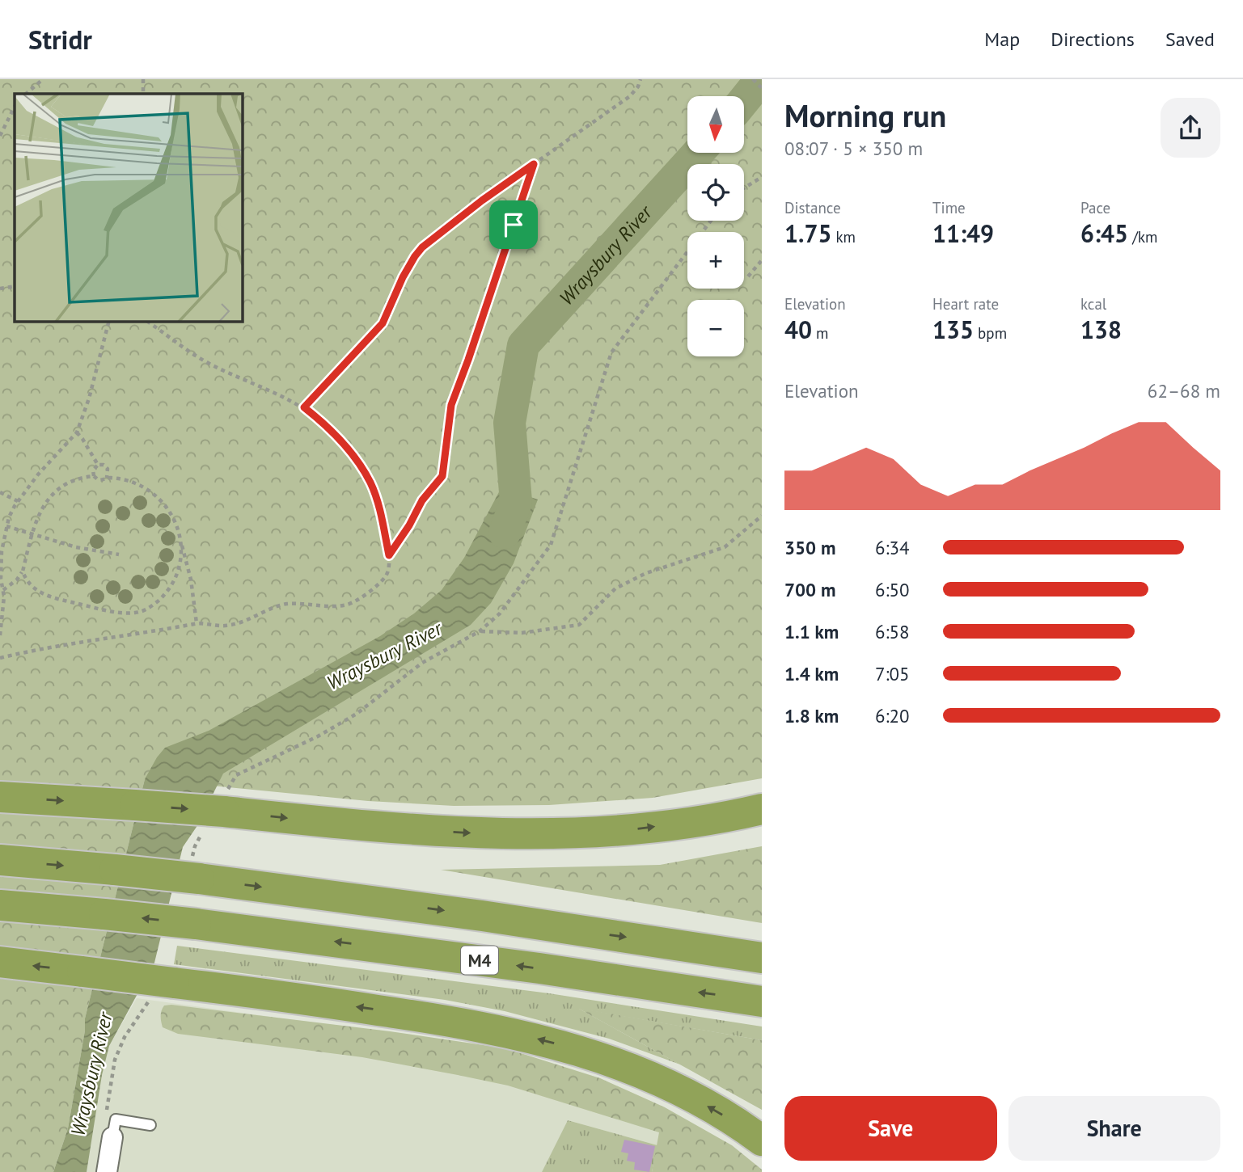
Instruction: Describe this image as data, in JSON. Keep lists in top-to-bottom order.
{
  "streets": {
    "highway": ["M4"]
  },
  "water": ["Wraysbury River"],
  "north": "bottom",
  "page": {
    "header": "Stridr",
    "nav": ["Map", "Directions", "Saved"],
    "heading": ["Morning run", "08:07 · 5 × 350 m"],
    "map_buttons": ["+", "−"],
    "stats": [
      ["Distance", "1.75 km"],
      ["Time", "11:49"],
      ["Pace", "6:45 /km"],
      ["Elevation", "40 m"],
      ["Heart rate", "135 bpm"],
      ["kcal", "138"]
    ],
    "chart": ["Elevation", "62–68 m"],
    "list": [
      {
        "name": "350 m",
        "note": "6:34"
      },
      {
        "name": "700 m",
        "note": "6:50"
      },
      {
        "name": "1.1 km",
        "note": "6:58"
      },
      {
        "name": "1.4 km",
        "note": "7:05"
      },
      {
        "name": "1.8 km",
        "note": "6:20"
      }
    ],
    "buttons": ["Save", "Share"]
  }
}
